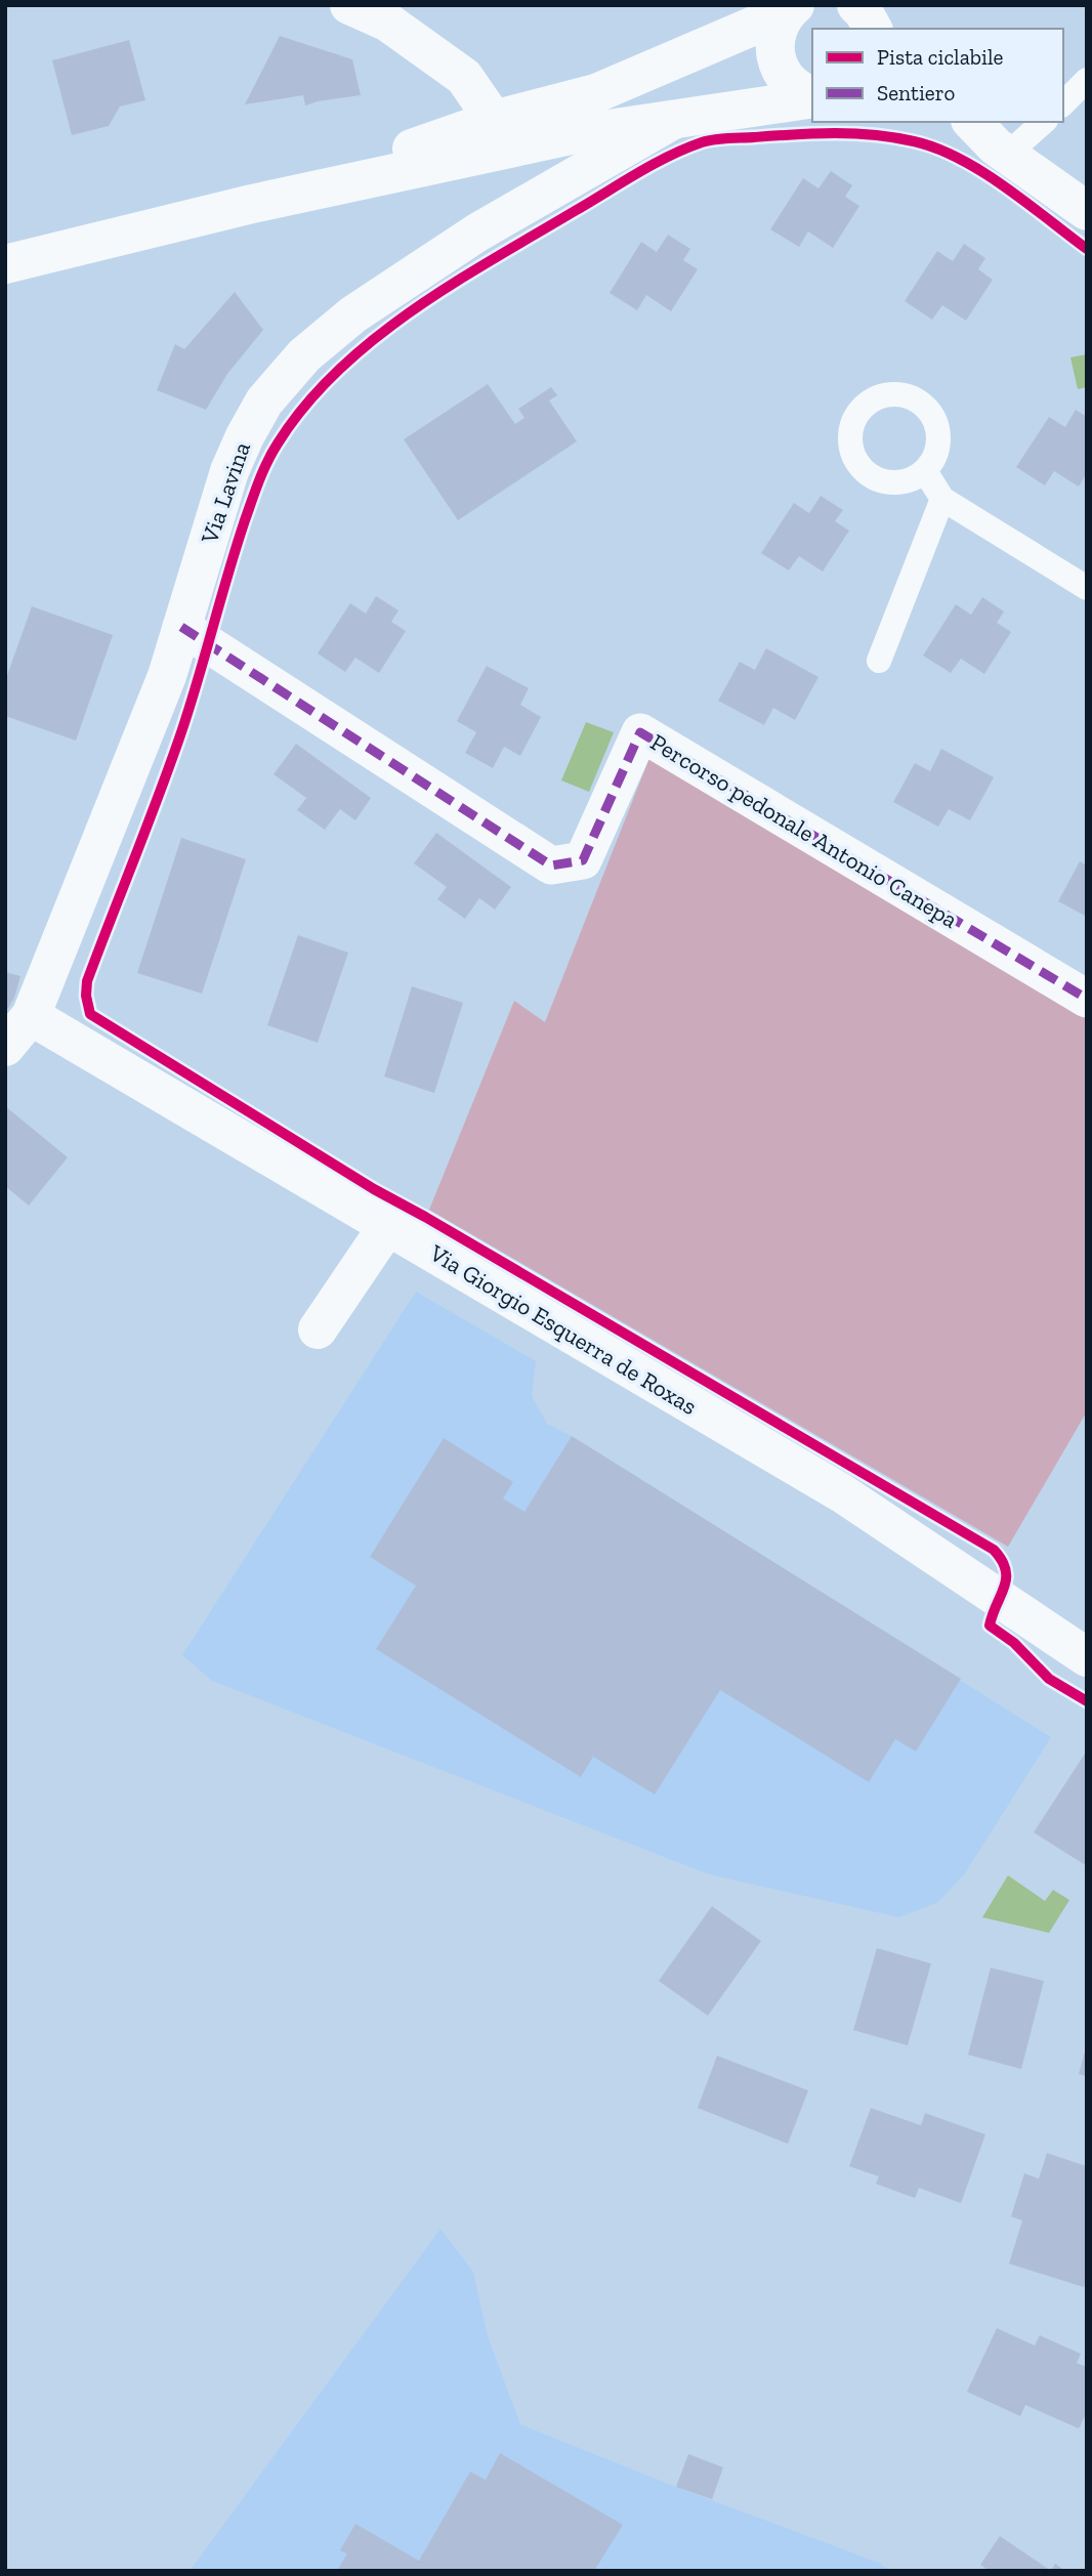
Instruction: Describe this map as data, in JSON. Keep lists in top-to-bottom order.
{
  "streets": {
    "street": ["Via Lavina", "Percorso pedonale Antonio Canepa", "Via Giorgio Esquerra de Roxas"]
  },
  "crossings": [
    ["Via Lavina", "Percorso pedonale Antonio Canepa"],
    ["Via Lavina", "Via Giorgio Esquerra de Roxas"]
  ],
  "legend": ["Pista ciclabile", "Sentiero"]
}
